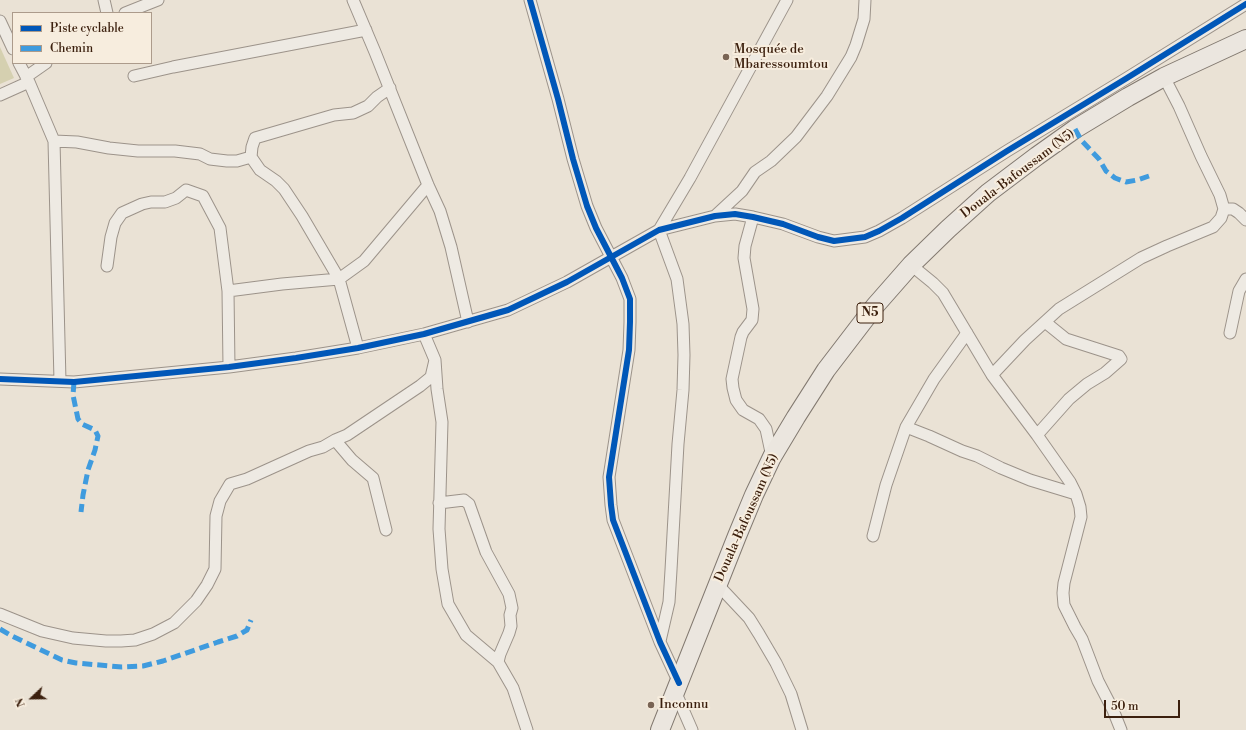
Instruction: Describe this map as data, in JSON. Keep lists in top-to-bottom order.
{
  "streets": {
    "highway": ["Douala-Bafoussam (N5)", "N5"]
  },
  "places": ["Mosquée de Mbaressoumtou", "Inconnu"],
  "legend": ["Piste cyclable", "Chemin"],
  "scale_bar": "50 m",
  "north": "left"
}
